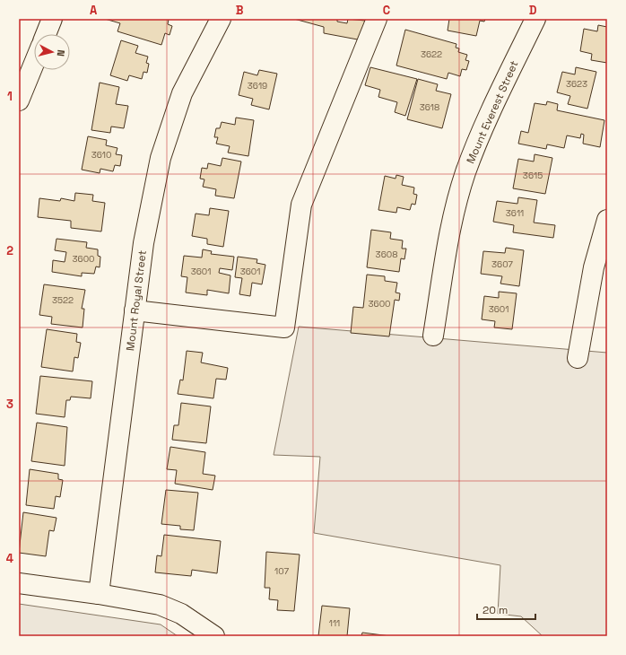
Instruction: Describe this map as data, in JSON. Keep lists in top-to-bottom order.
{
  "streets": {
    "street": ["Mount Everest Street", "Mount Royal Street"]
  },
  "house_numbers": [
    "3622",
    "3623",
    "3619",
    "3618",
    "3610",
    "3615",
    "3611",
    "3608",
    "3600",
    "3607",
    "3601",
    "3601",
    "3522",
    "3600",
    "3601",
    "107",
    "111"
  ],
  "scale_bar": "20 m",
  "north": "right",
  "grid": {
    "columns": [
      "A",
      "B",
      "C",
      "D"
    ],
    "rows": [
      "1",
      "2",
      "3",
      "4"
    ]
  }
}
